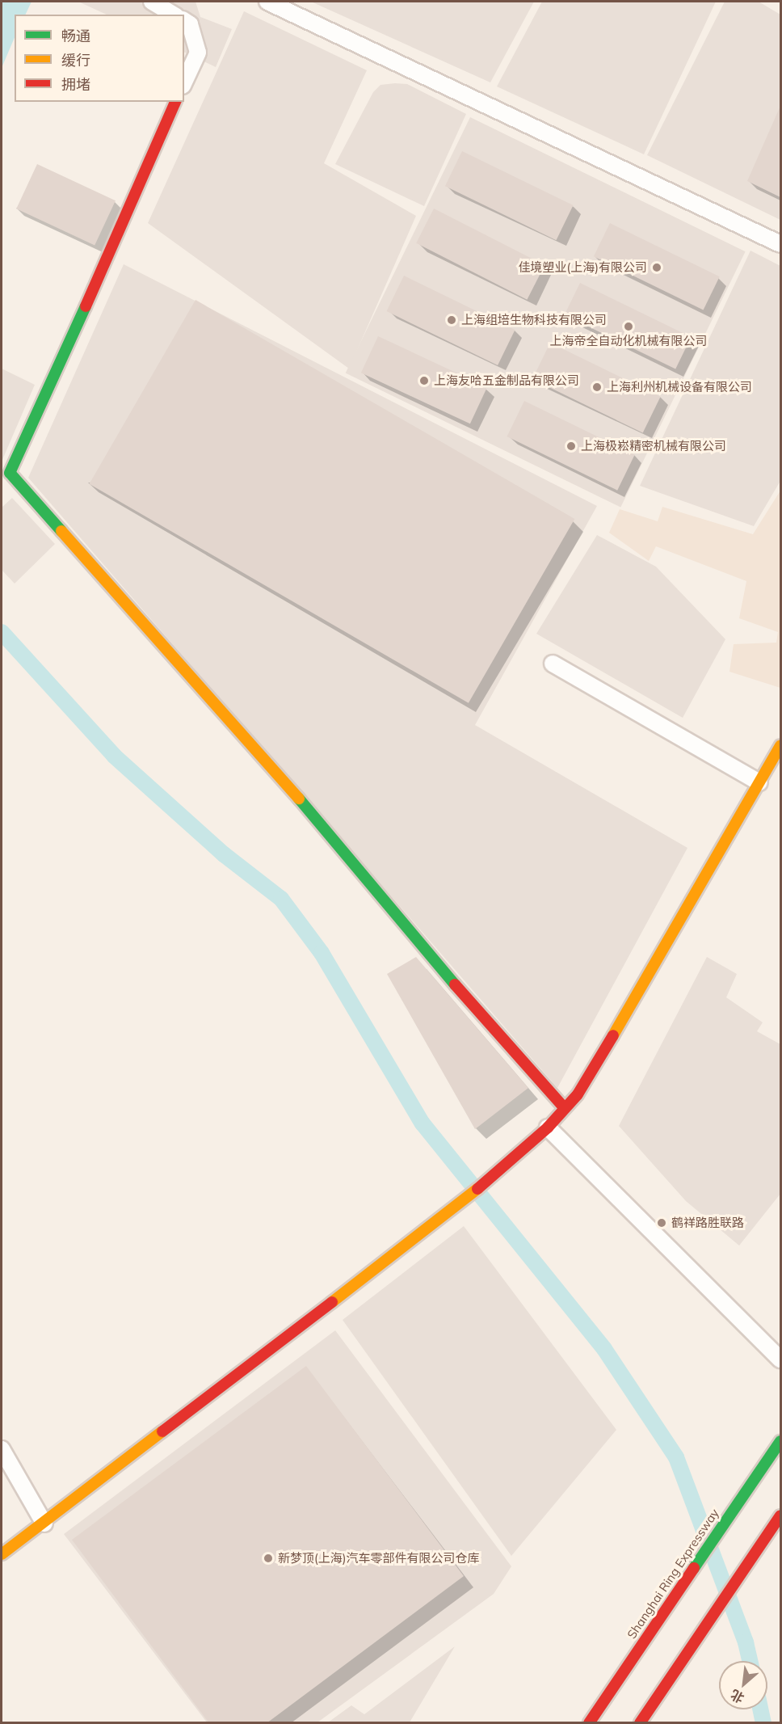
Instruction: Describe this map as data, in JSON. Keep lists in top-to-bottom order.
{
  "streets": {
    "main road": ["Shanghai Ring Expressway"]
  },
  "places": [
    "佳境塑业(上海)有限公司",
    "上海组培生物科技有限公司",
    "上海帝全自动化机械有限公司",
    "上海友哈五金制品有限公司",
    "上海利州机械设备有限公司",
    "上海极崧精密机械有限公司",
    "鹤祥路胜联路",
    "新梦顶(上海)汽车零部件有限公司仓库"
  ],
  "legend": ["畅通", "缓行", "拥堵"],
  "north": "bottom left"
}
